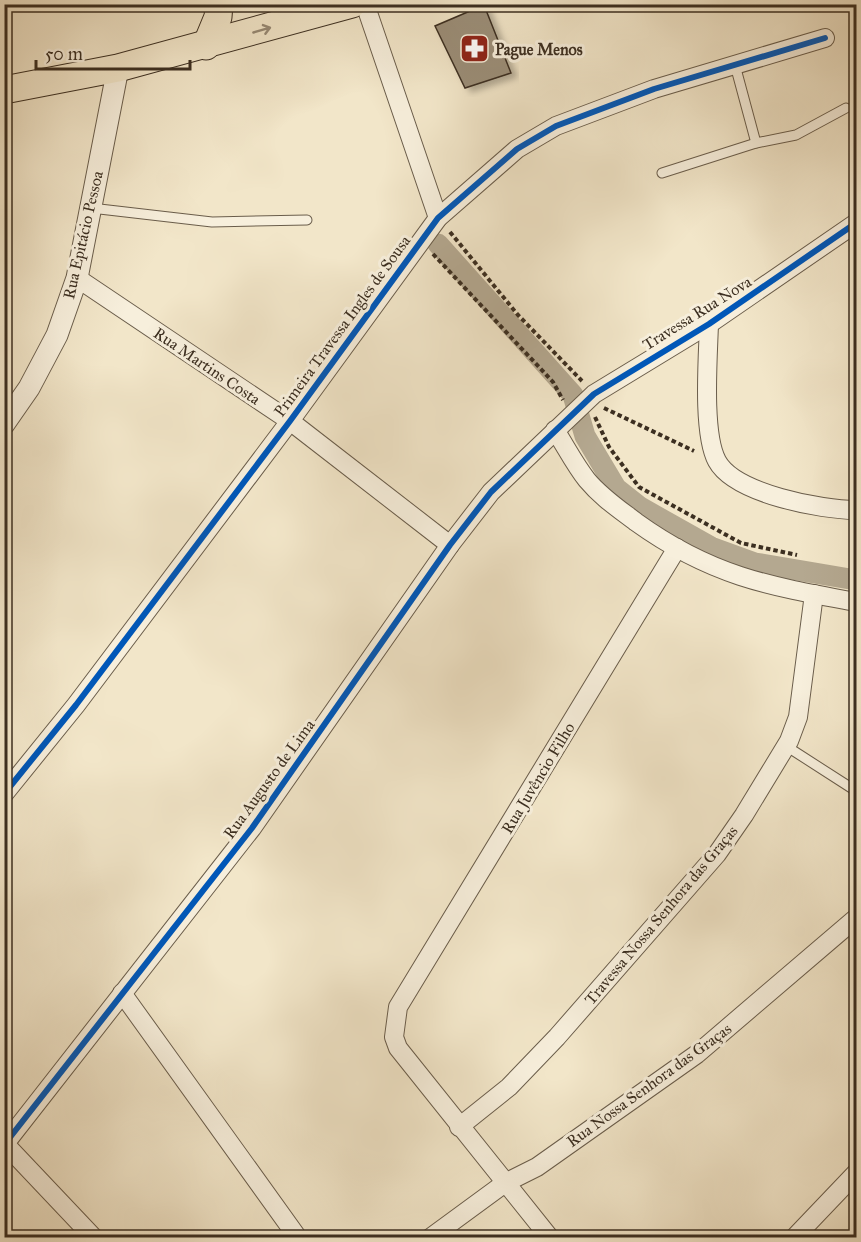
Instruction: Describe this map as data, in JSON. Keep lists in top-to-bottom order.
{
  "streets": {
    "street": [
      "Rua Epitácio Pessoa",
      "Travessa Rua Nova",
      "Primeira Travessa Ingles de Sousa",
      "Rua Martins Costa",
      "Rua Juvêncio Filho",
      "Rua Augusto de Lima",
      "Travessa Nossa Senhora das Graças",
      "Rua Nossa Senhora das Graças"
    ]
  },
  "crossings": [
    ["Rua Epitácio Pessoa", "Rua Martins Costa"],
    ["Travessa Rua Nova", "Primeira Travessa Ingles de Sousa"],
    ["Travessa Rua Nova", "Rua Augusto de Lima"],
    ["Primeira Travessa Ingles de Sousa", "Rua Martins Costa"],
    ["Rua Martins Costa", "Rua Augusto de Lima"],
    ["Rua Juvêncio Filho", "Travessa Nossa Senhora das Graças"]
  ],
  "places": {
    "pharmacy": ["Pague Menos"]
  },
  "scale_bar": "50 m"
}
